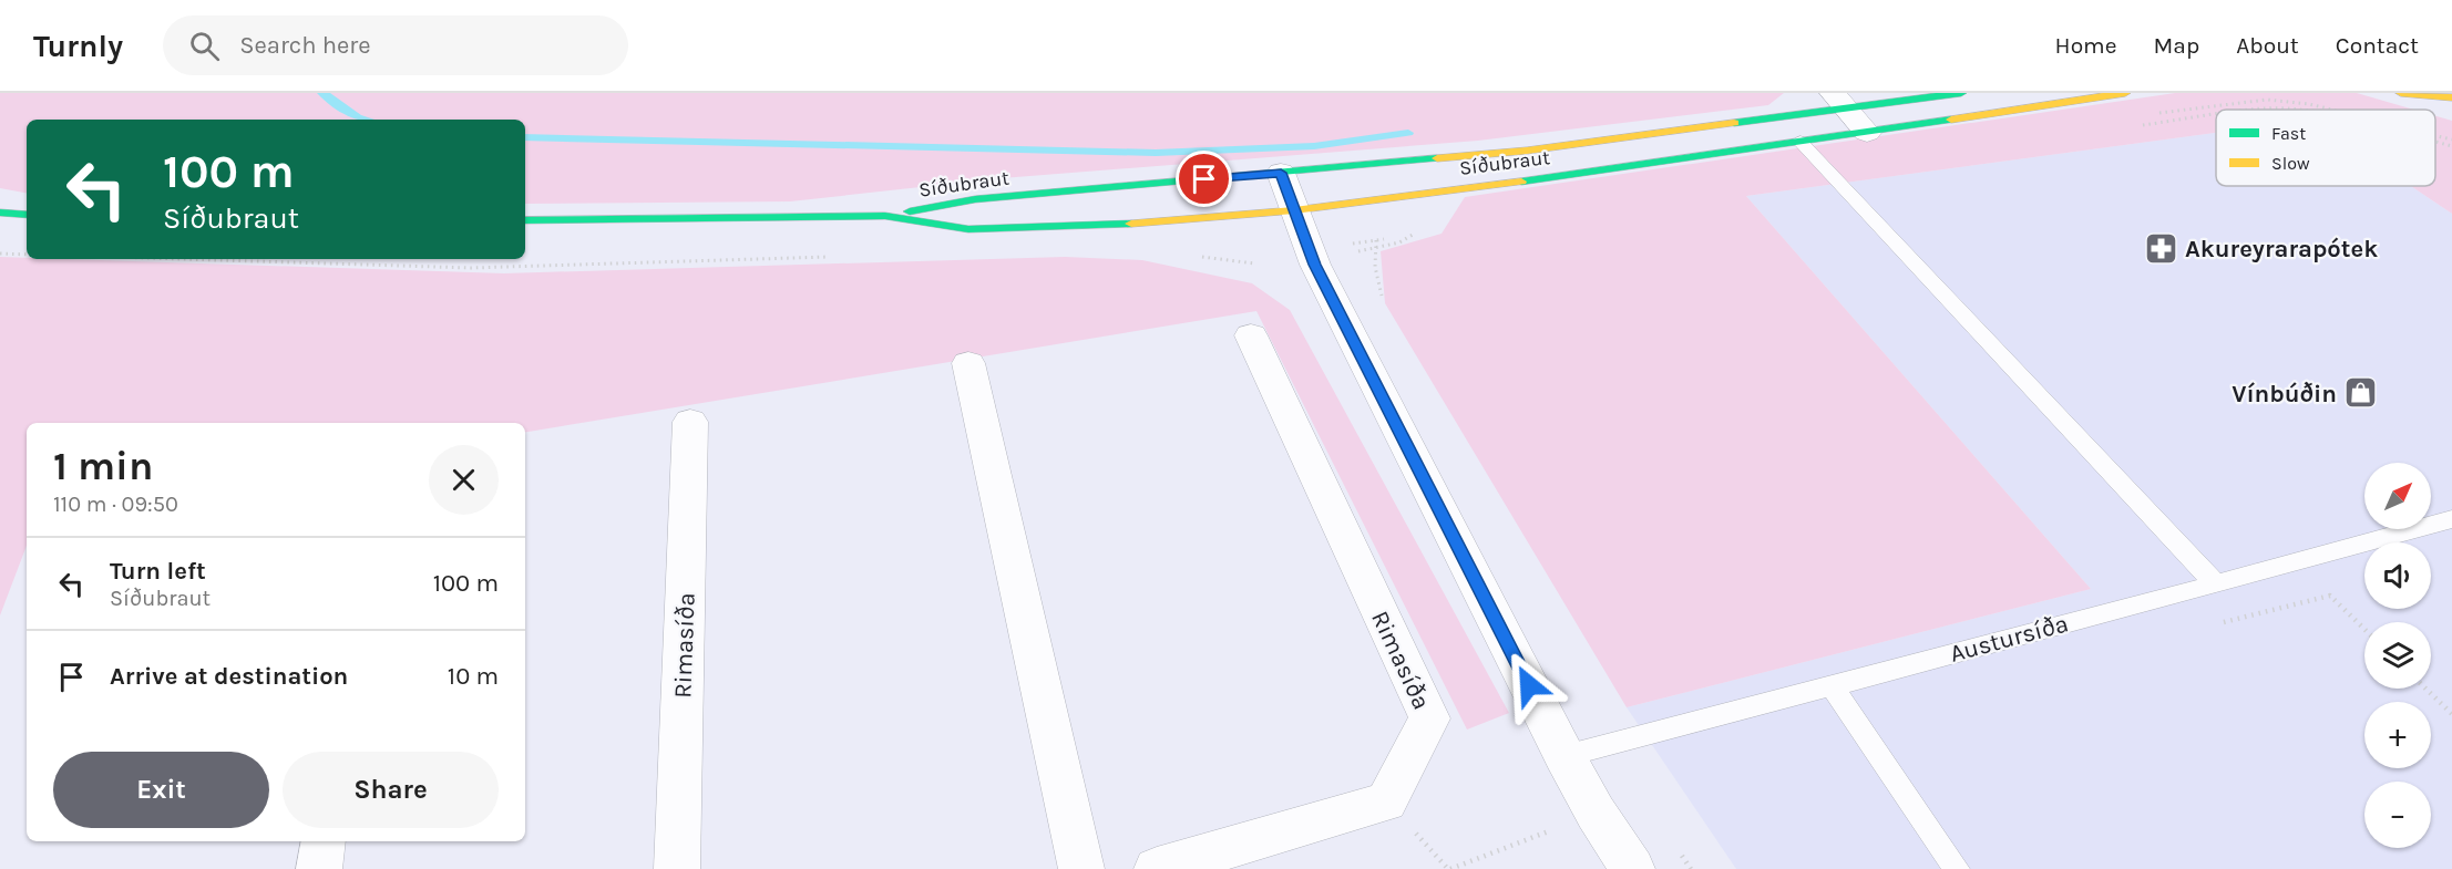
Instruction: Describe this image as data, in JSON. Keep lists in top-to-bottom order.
{
  "streets": {
    "main road": ["Síðubraut"],
    "street": ["Rimasíða"],
    "lane": ["Austursíða"]
  },
  "places": {
    "pharmacy": ["Akureyrarapótek"],
    "shop": ["Vínbúðin"]
  },
  "legend": ["Fast", "Slow"],
  "north": "top right",
  "page": {
    "header": "Turnly",
    "search": "Search here",
    "nav": [
      "Home",
      "Map",
      "About",
      "Contact"
    ],
    "turn": ["100 m", "Síðubraut"],
    "heading": ["1 min", "110 m · 09:50"],
    "map_buttons": ["+", "−"],
    "list": [
      {
        "name": "Turn left",
        "note": "Síðubraut",
        "value": "100 m"
      },
      {
        "name": "Arrive at destination",
        "value": "10 m"
      }
    ],
    "buttons": ["Exit", "Share"]
  }
}
